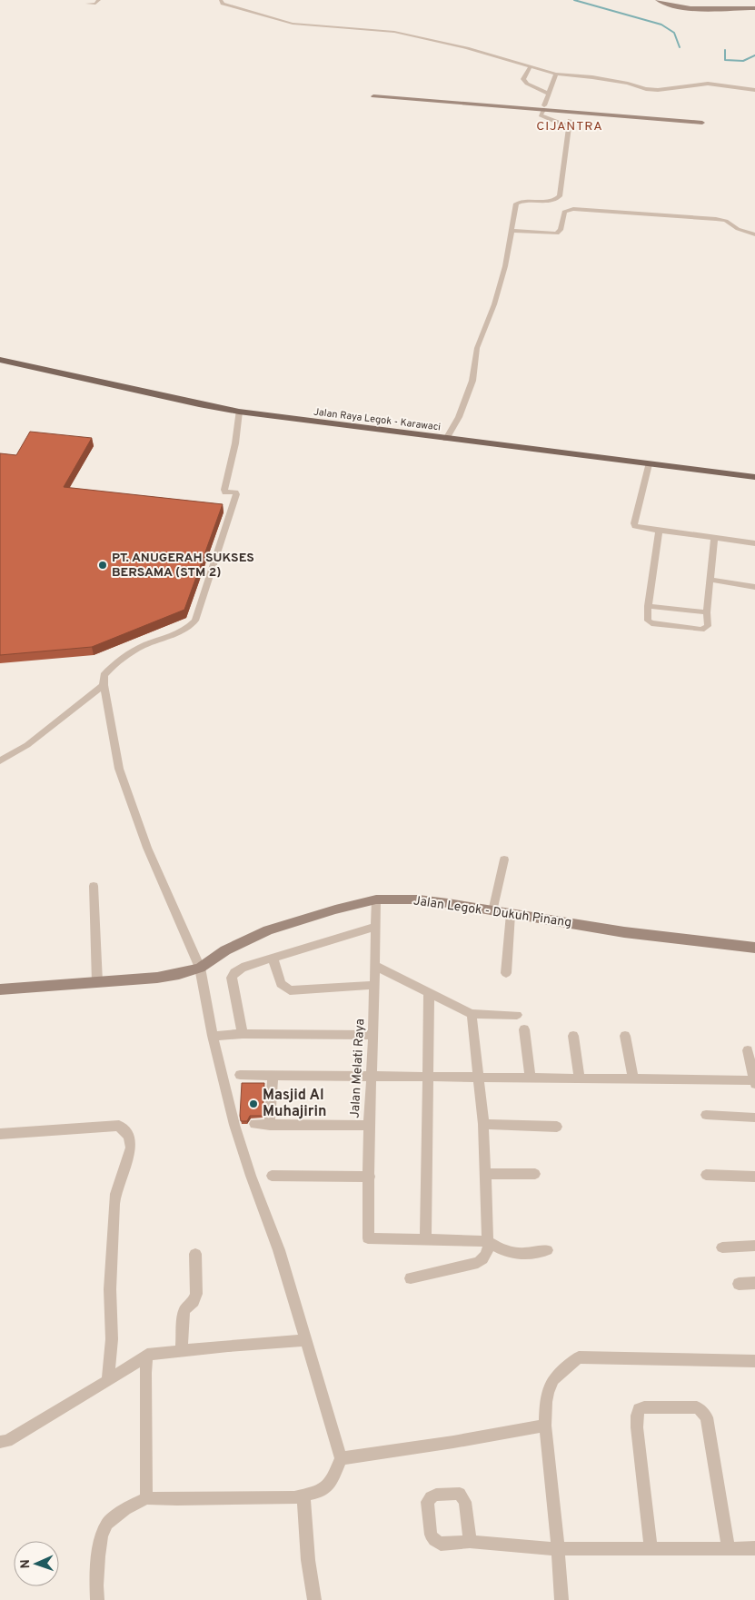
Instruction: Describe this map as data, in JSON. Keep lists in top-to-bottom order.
{
  "streets": {
    "main road": ["Jalan Raya Legok - Karawaci"],
    "street": ["Jalan Legok - Dukuh Pinang", "Jalan Melati Raya"]
  },
  "crossings": [
    ["Jalan Legok - Dukuh Pinang", "Jalan Melati Raya"]
  ],
  "districts": ["CIJANTRA"],
  "places": ["PT. ANUGERAH SUKSES BERSAMA (STM 2)", "Masjid Al Muhajirin"],
  "north": "left"
}
